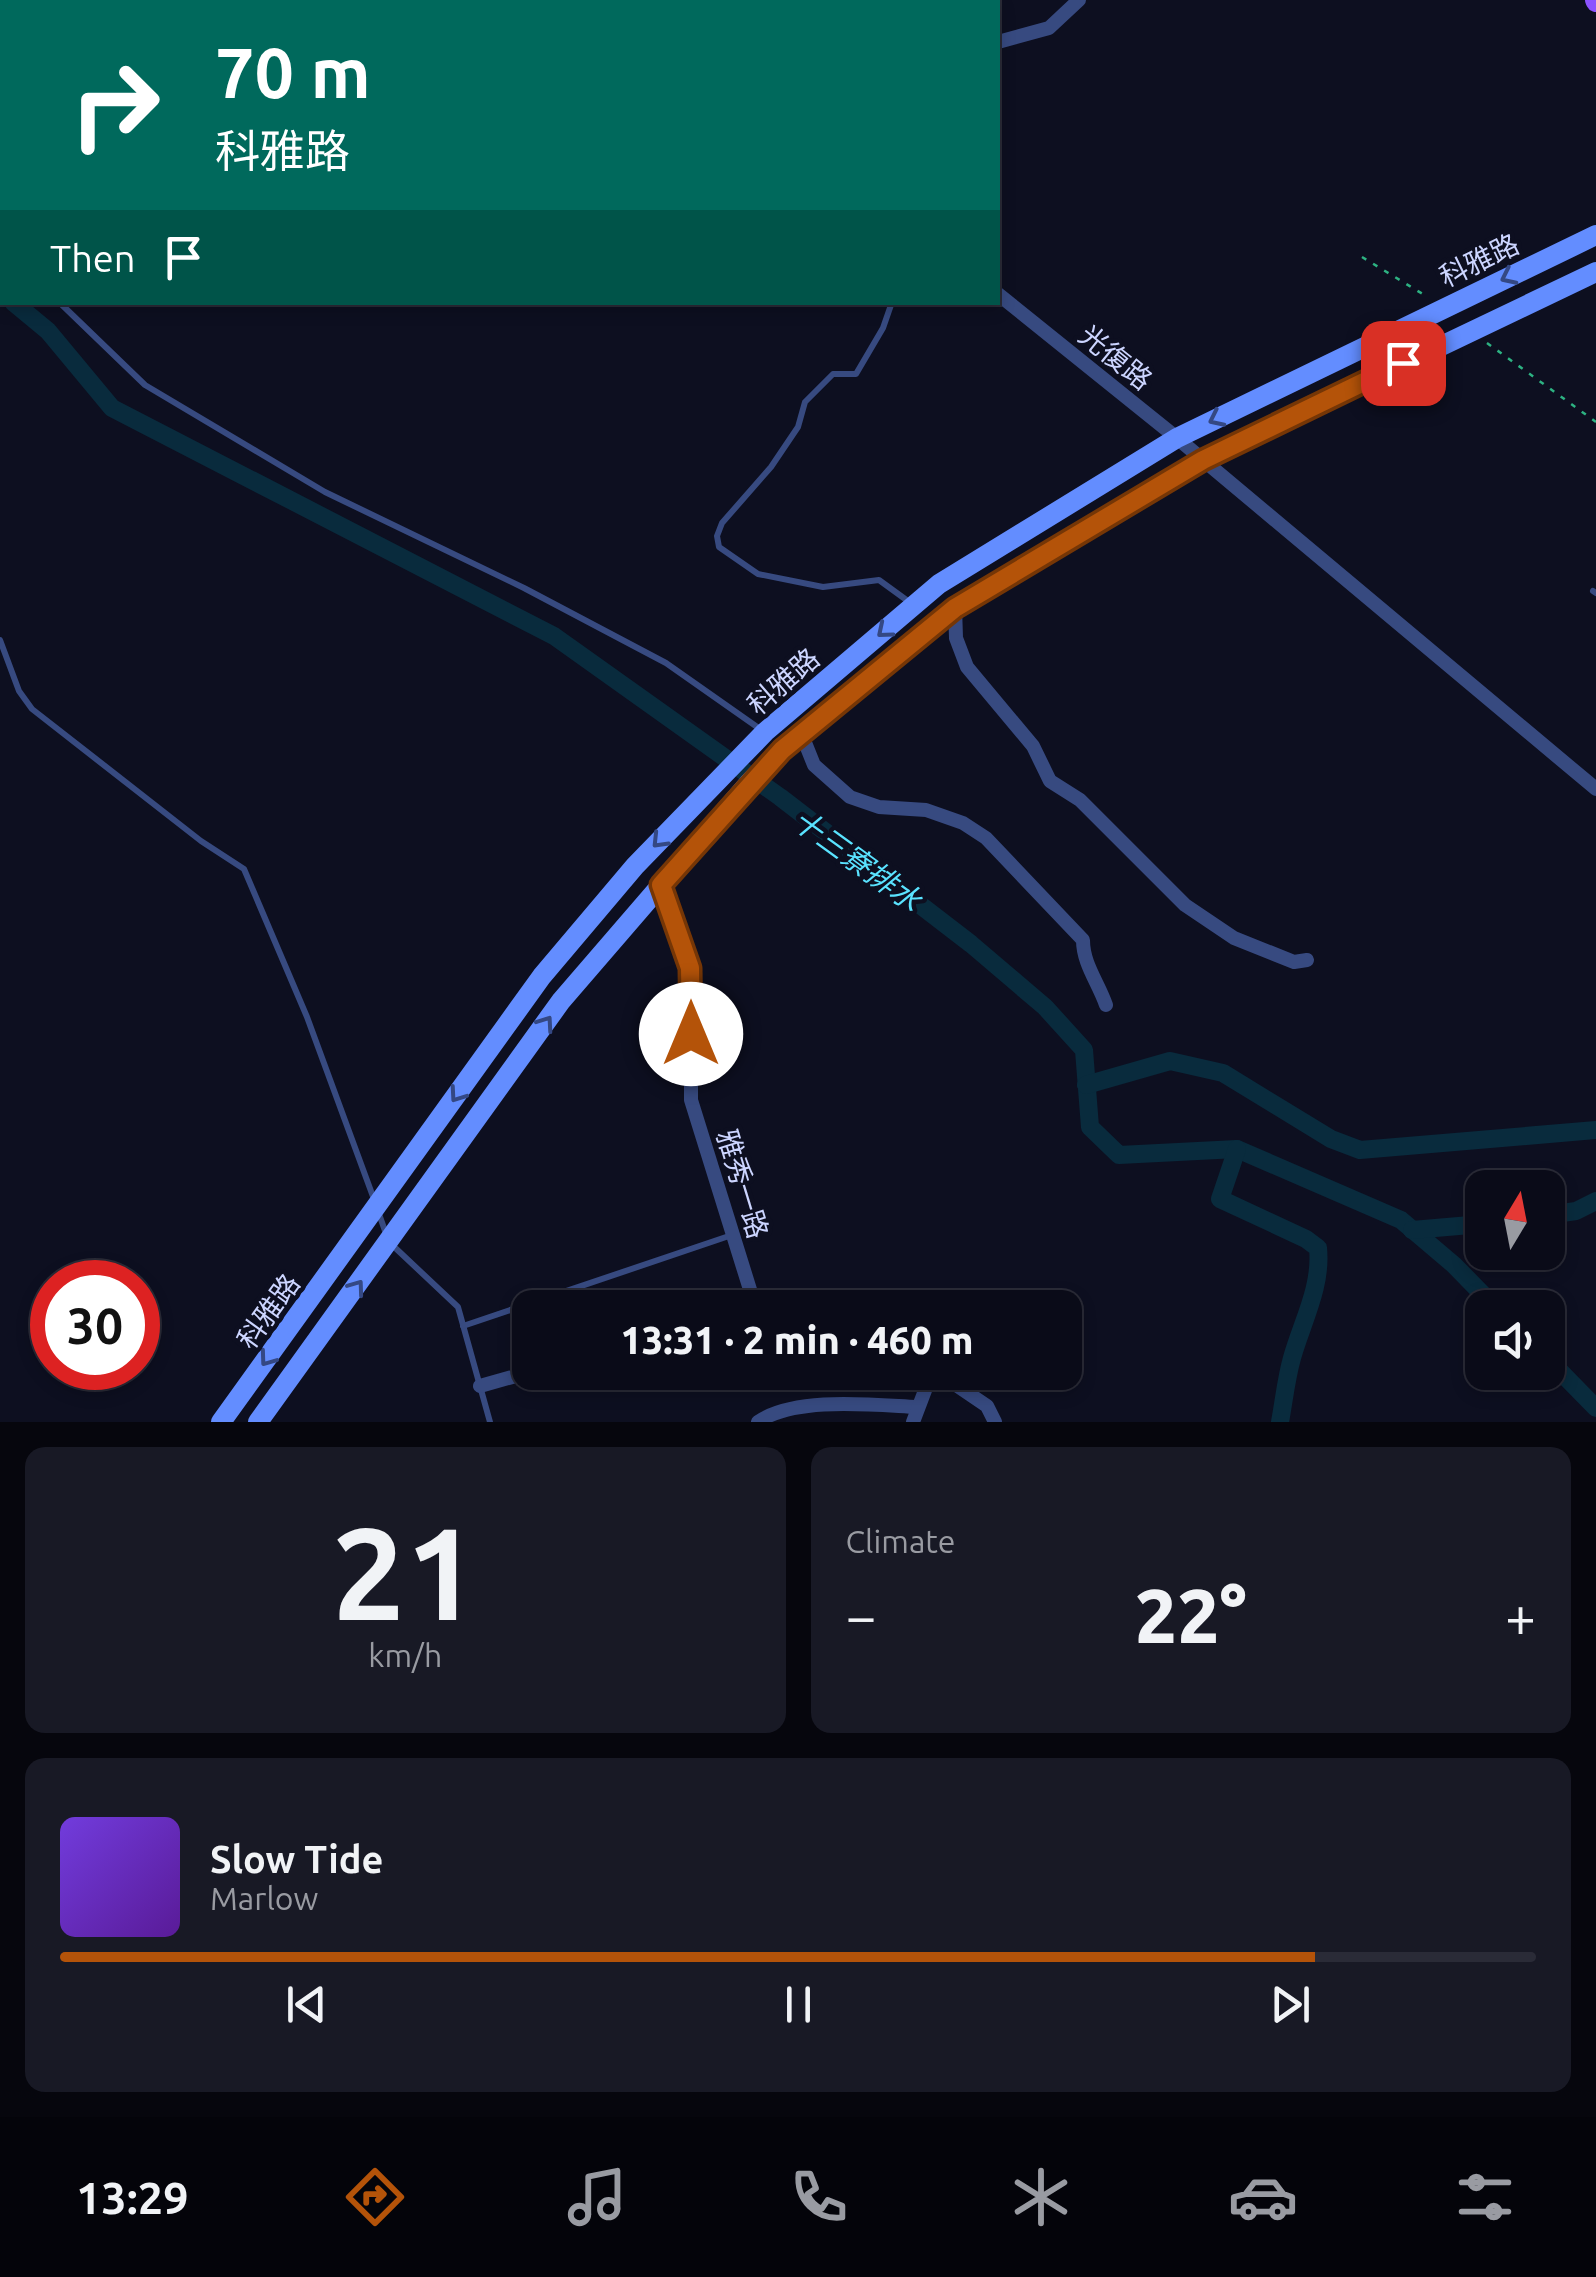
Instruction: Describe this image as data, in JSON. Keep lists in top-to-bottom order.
{
  "streets": {
    "street": ["科雅路", "光復路", "雅秀一路"]
  },
  "crossings": [
    ["科雅路", "光復路"],
    ["科雅路", "雅秀一路"]
  ],
  "water": ["十三寮排水"],
  "north": "top",
  "page": {
    "turn": ["70 m", "科雅路"],
    "then": "Then",
    "limit": "30",
    "trip": "13:31 · 2 min · 460 m",
    "tile": [
      ["21", "km/h"],
      "Climate"
    ],
    "heat": ["−", "22°", "+"],
    "song": ["Slow Tide", "Marlow"],
    "tabs": "13:29"
  }
}
